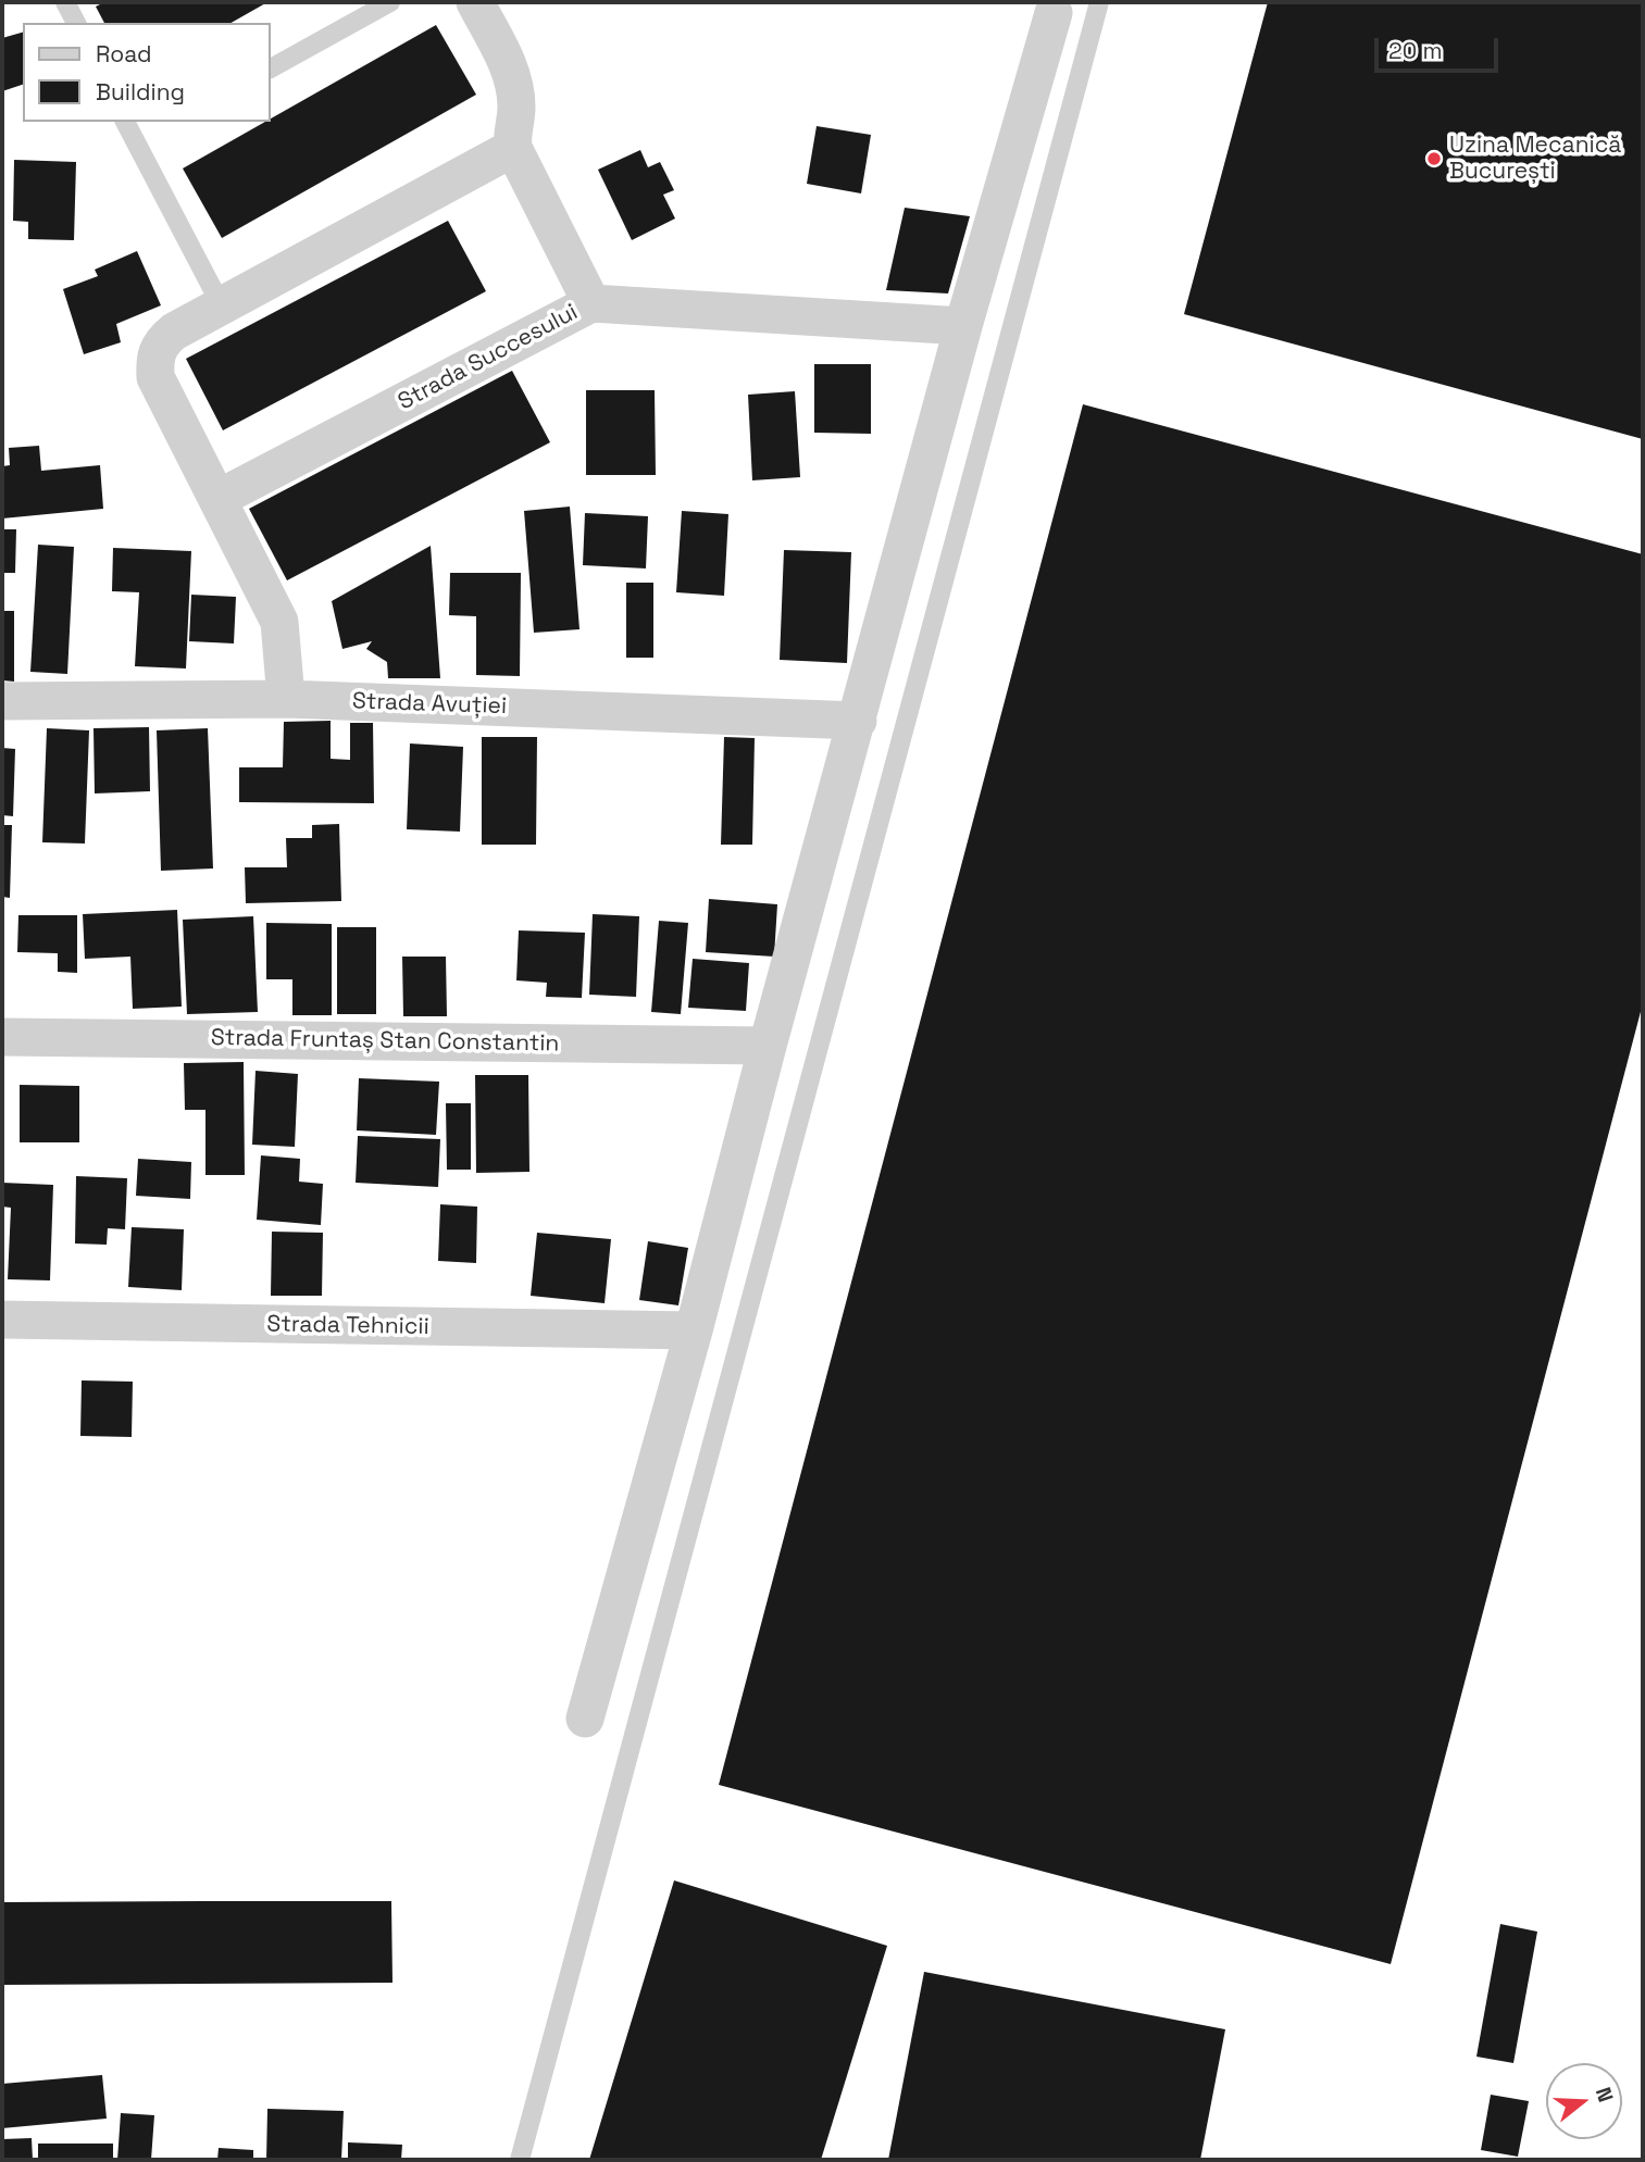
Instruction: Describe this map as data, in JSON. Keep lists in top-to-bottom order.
{
  "streets": {
    "street": [
      "Strada Succesului",
      "Strada Avuției",
      "Strada Fruntaș Stan Constantin",
      "Strada Tehnicii"
    ]
  },
  "places": ["Uzina Mecanică București"],
  "legend": ["Road", "Building"],
  "scale_bar": "20 m",
  "north": "right"
}
